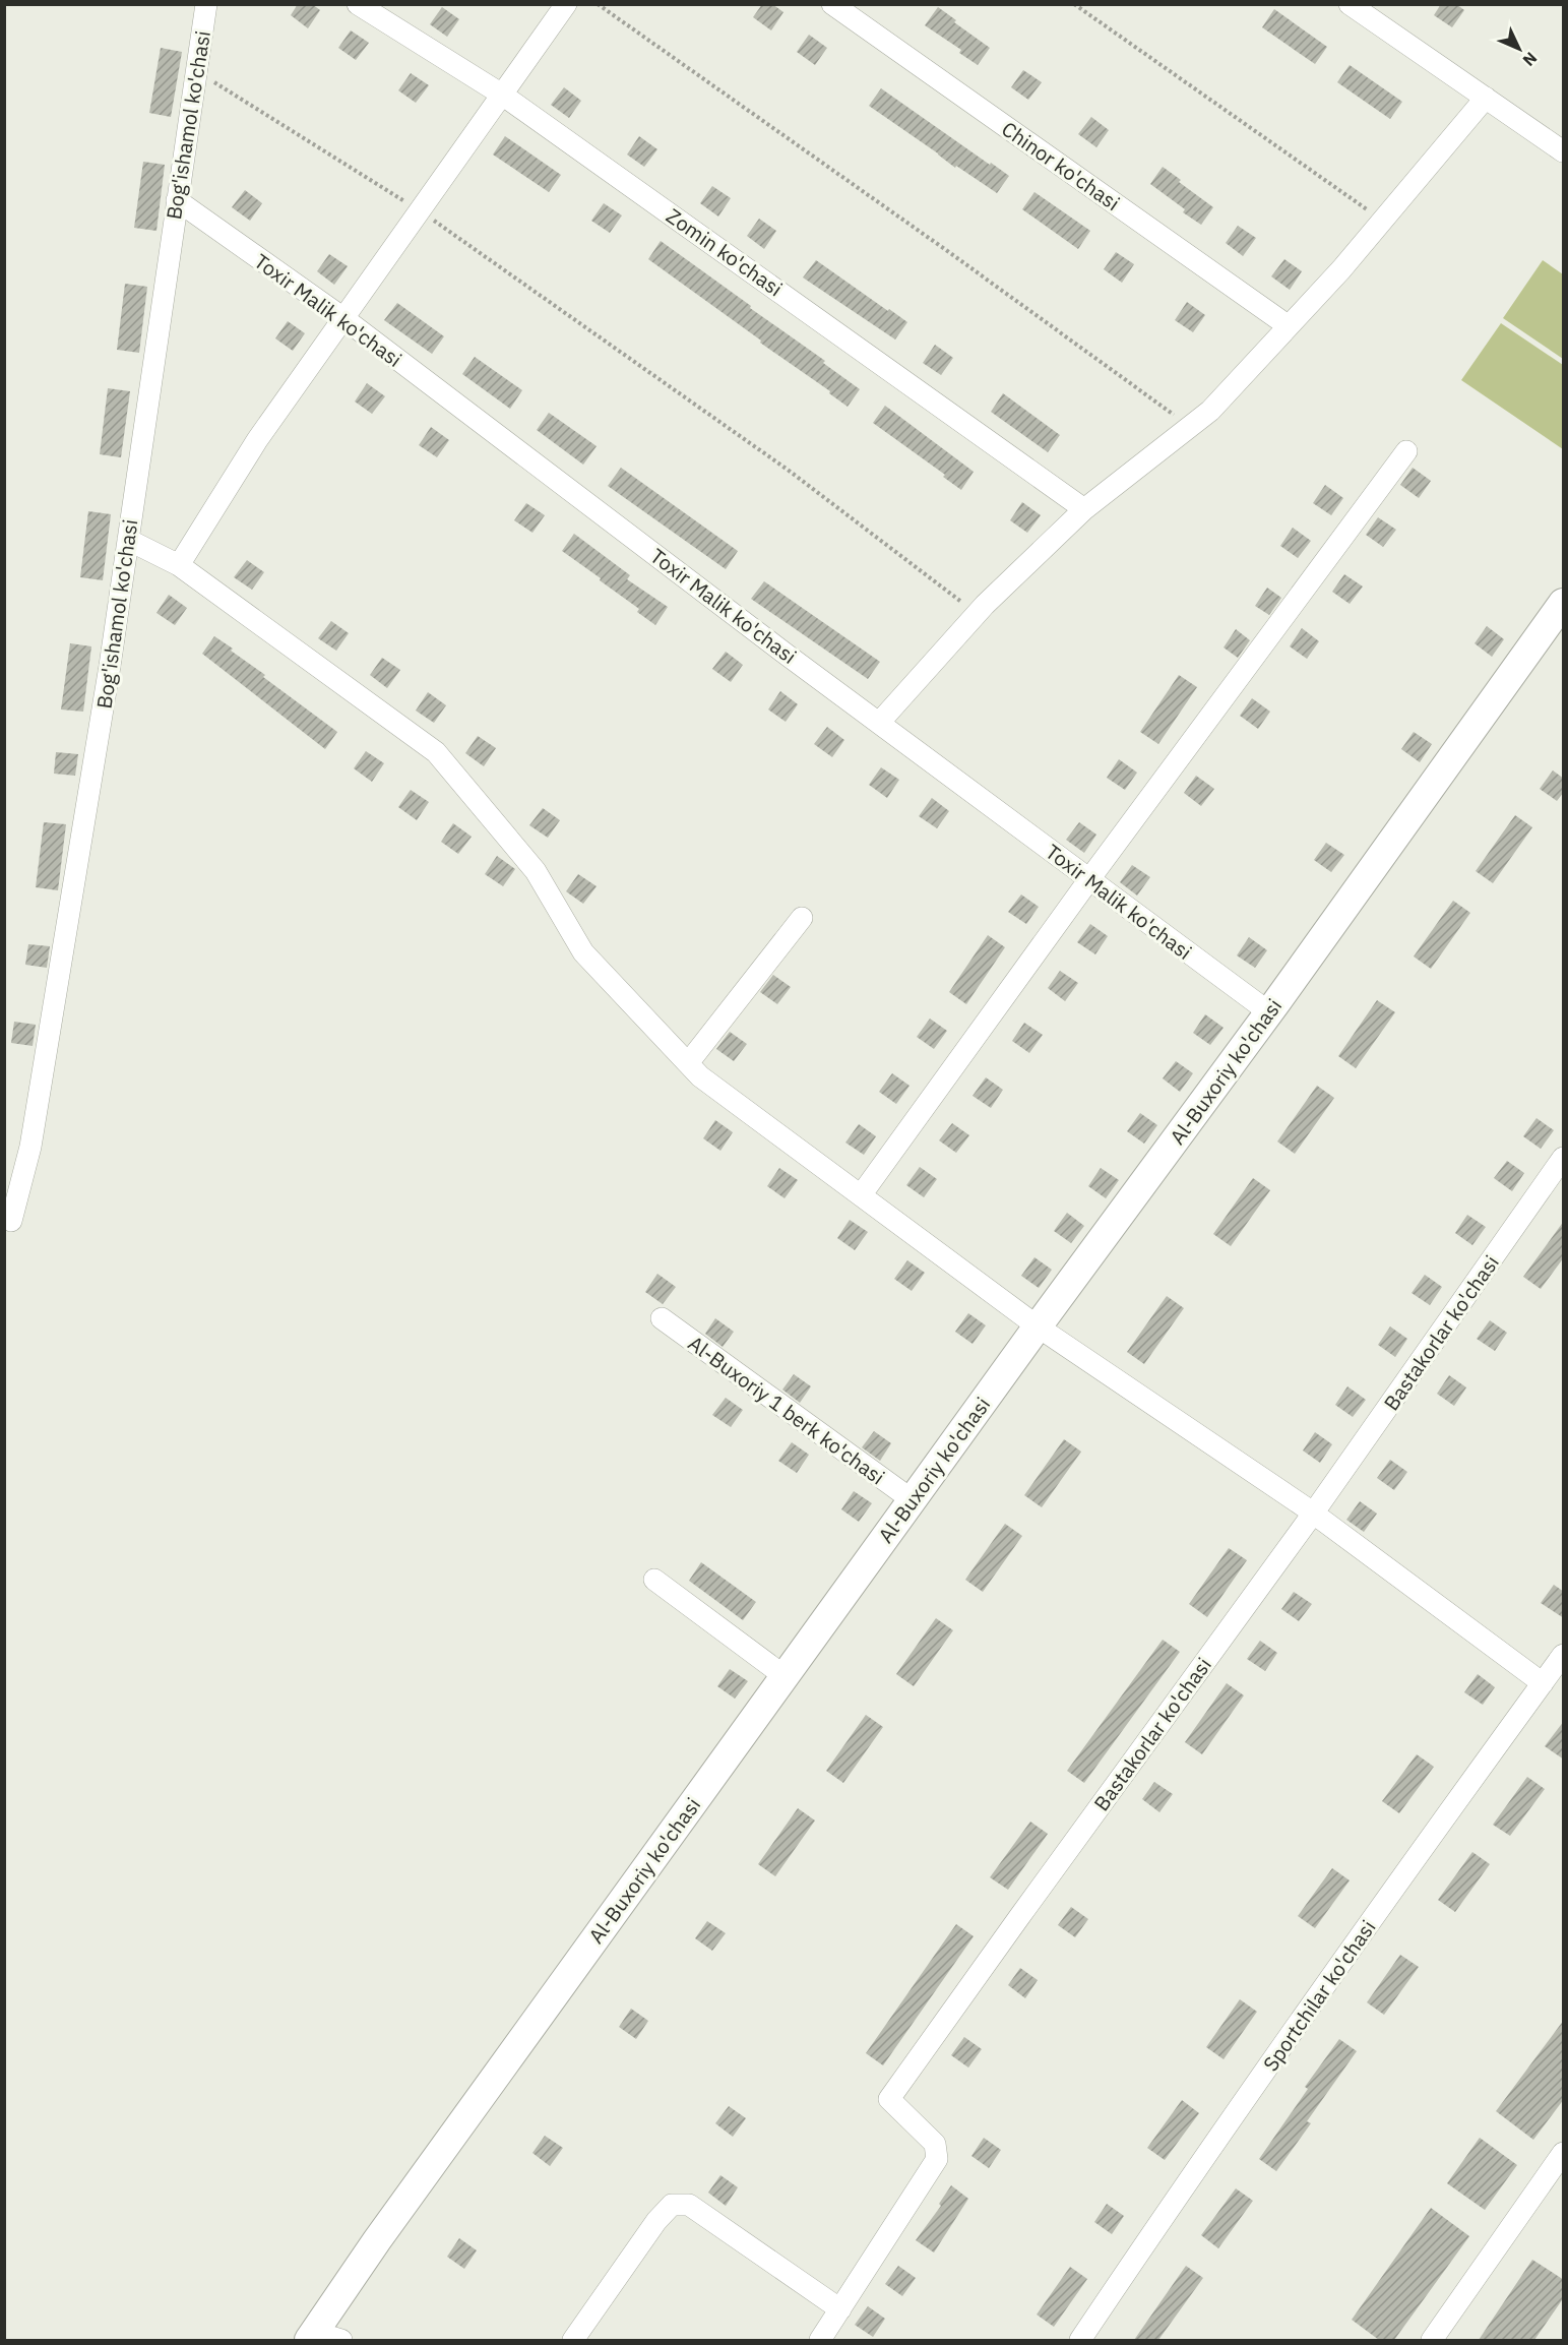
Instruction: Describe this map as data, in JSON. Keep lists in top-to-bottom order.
{
  "streets": {
    "street": [
      "Bog'ishamol ko'chasi",
      "Chinor ko'chasi",
      "Zomin ko'chasi",
      "Toxir Malik ko'chasi",
      "Al-Buxoriy ko'chasi",
      "Bastakorlar ko'chasi",
      "Al-Buxoriy 1 berk ko'chasi",
      "Sportchilar ko'chasi"
    ]
  },
  "crossings": [
    ["Bog'ishamol ko'chasi", "Toxir Malik ko'chasi"],
    ["Toxir Malik ko'chasi", "Al-Buxoriy ko'chasi"],
    ["Al-Buxoriy ko'chasi", "Al-Buxoriy 1 berk ko'chasi"]
  ],
  "north": "bottom right"
}
